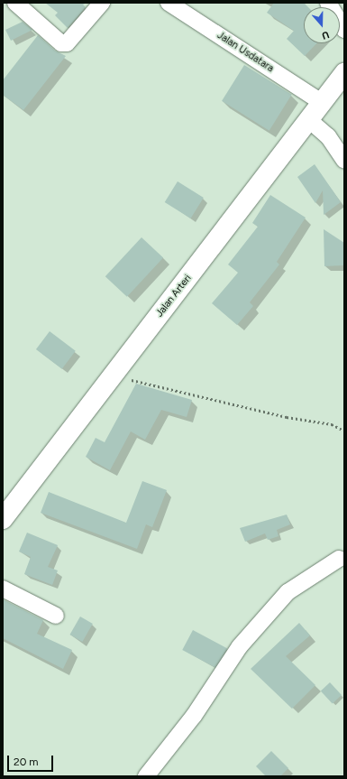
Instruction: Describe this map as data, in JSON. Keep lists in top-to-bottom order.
{
  "streets": {
    "street": ["Jalan Usdatara", "Jalan Arteri"]
  },
  "crossings": [
    ["Jalan Usdatara", "Jalan Arteri"]
  ],
  "scale_bar": "20 m",
  "north": "bottom"
}
